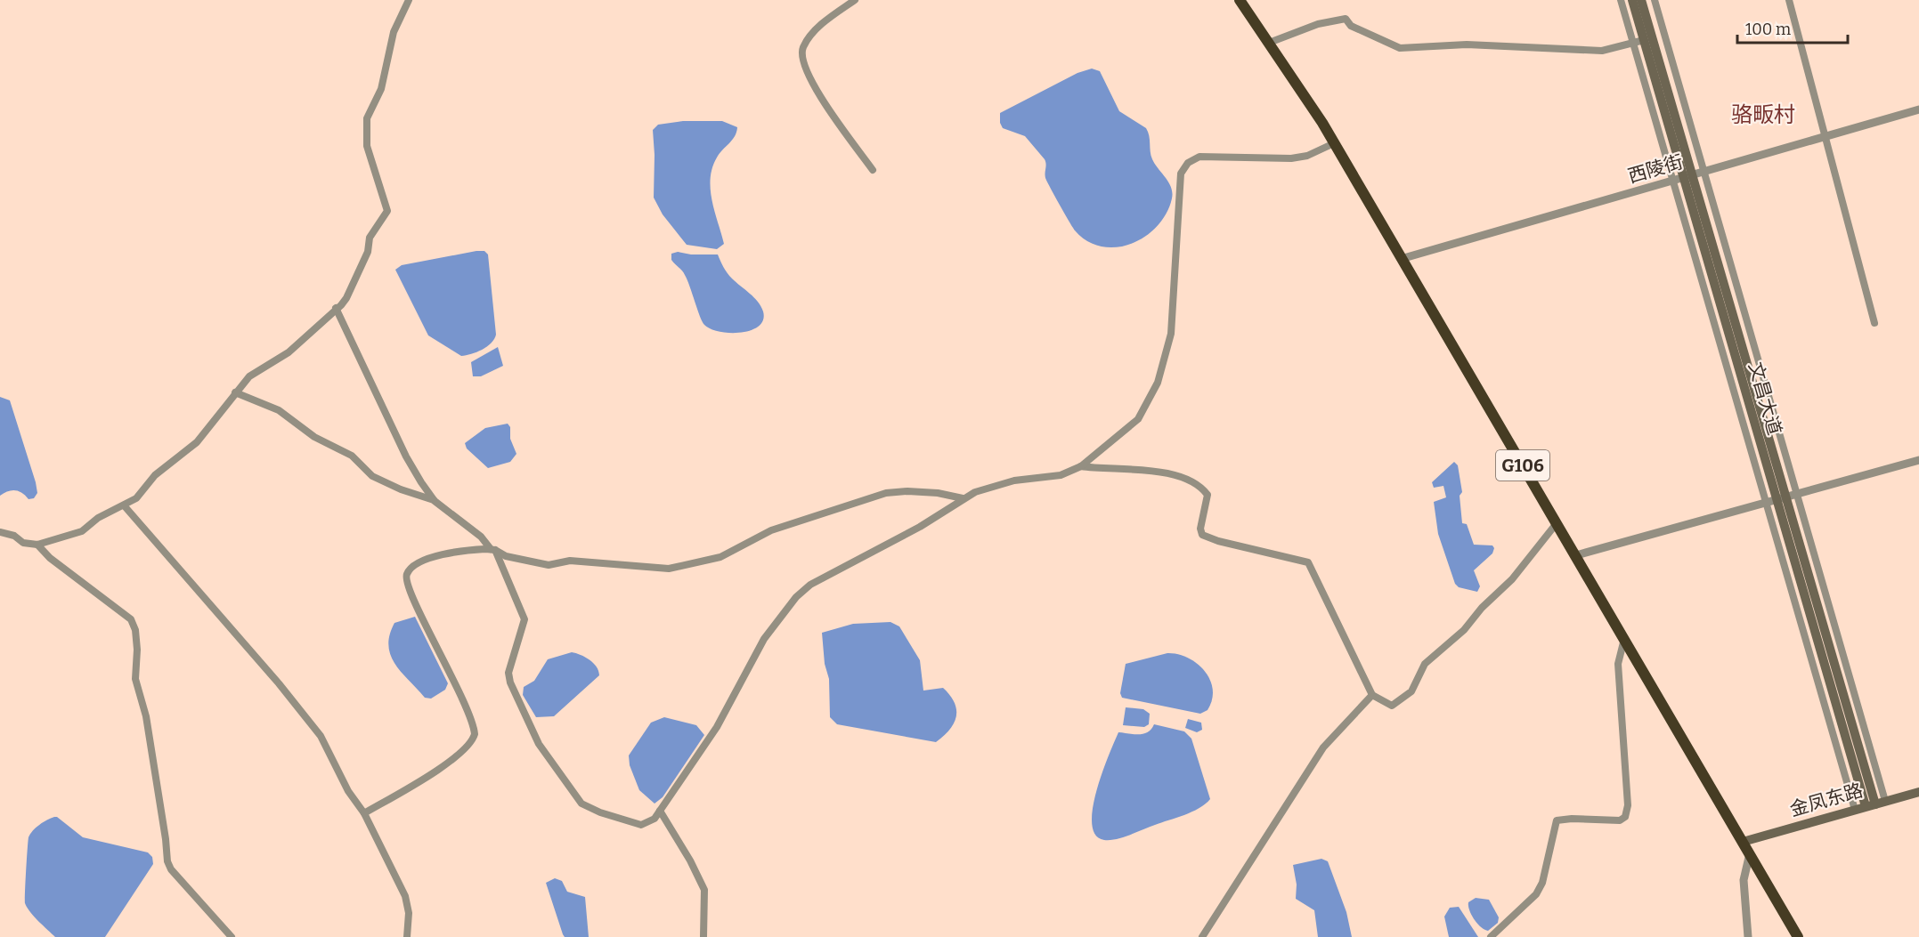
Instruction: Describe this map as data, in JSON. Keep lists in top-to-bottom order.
{
  "streets": {
    "highway": ["G106"],
    "main road": ["文昌大道", "金凤东路"],
    "street": ["西陵街"]
  },
  "crossings": [
    ["西陵街", "文昌大道"],
    ["西陵街", "G106"],
    ["文昌大道", "金凤东路"],
    ["G106", "金凤东路"]
  ],
  "districts": ["骆畈村"],
  "scale_bar": "100 m"
}
